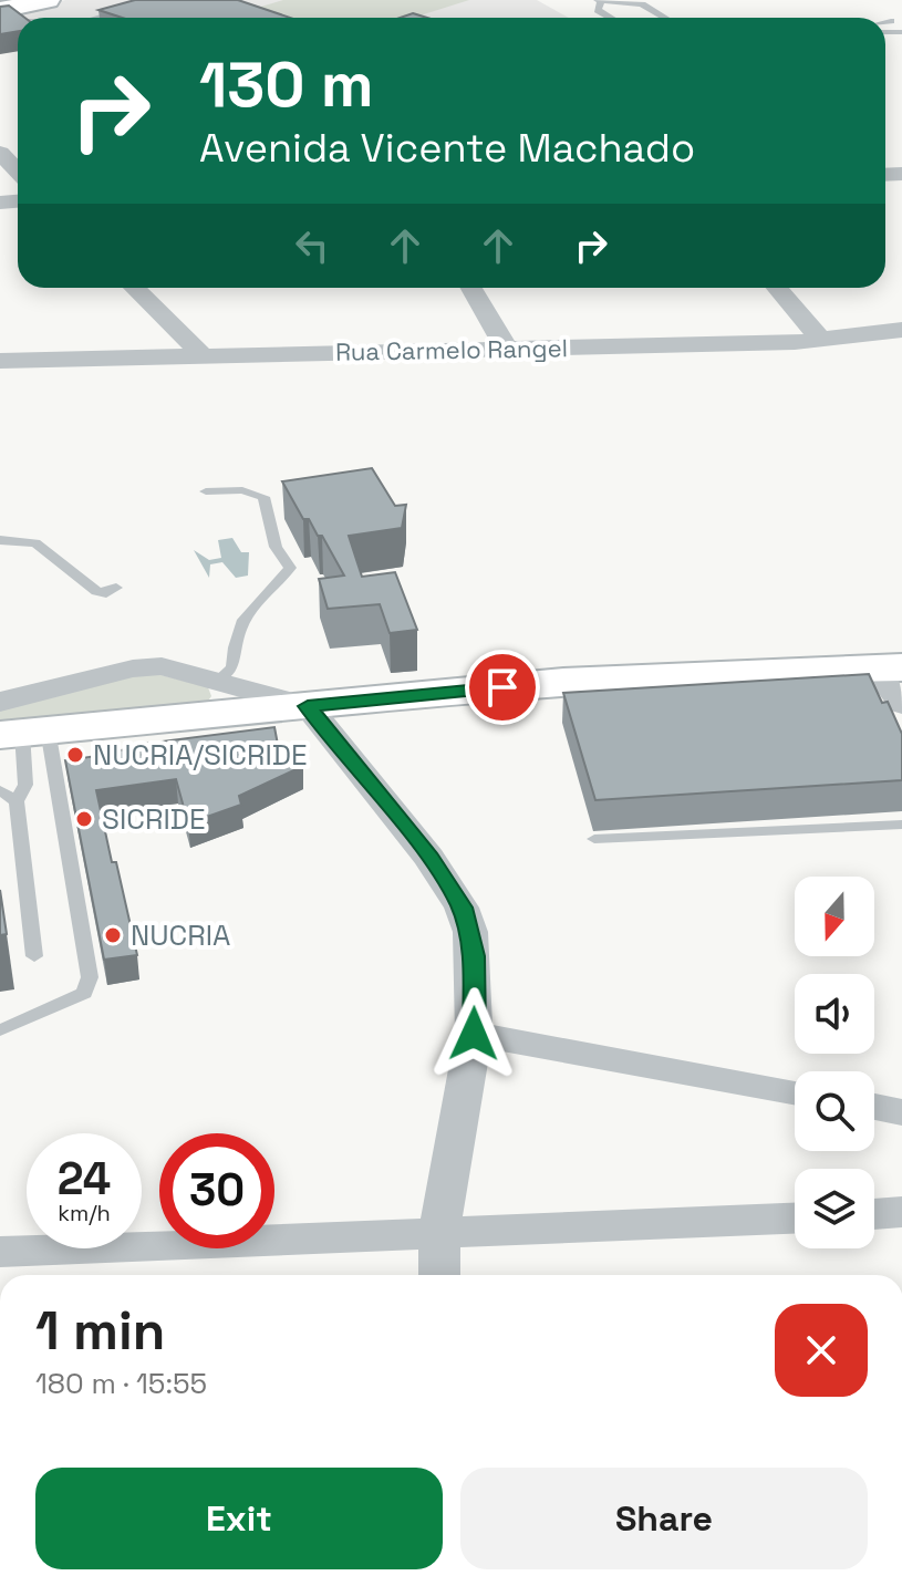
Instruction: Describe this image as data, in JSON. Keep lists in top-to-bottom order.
{
  "streets": {
    "street": ["Rua Carmelo Rangel"]
  },
  "places": ["NUCRIA/SICRIDE", "SICRIDE", "NUCRIA"],
  "north": "bottom",
  "page": {
    "turn": ["130 m", "Avenida Vicente Machado"],
    "speed": "24 km/h",
    "limit": "30",
    "heading": ["1 min", "180 m · 15:55"],
    "buttons": ["Exit", "Share"]
  }
}
